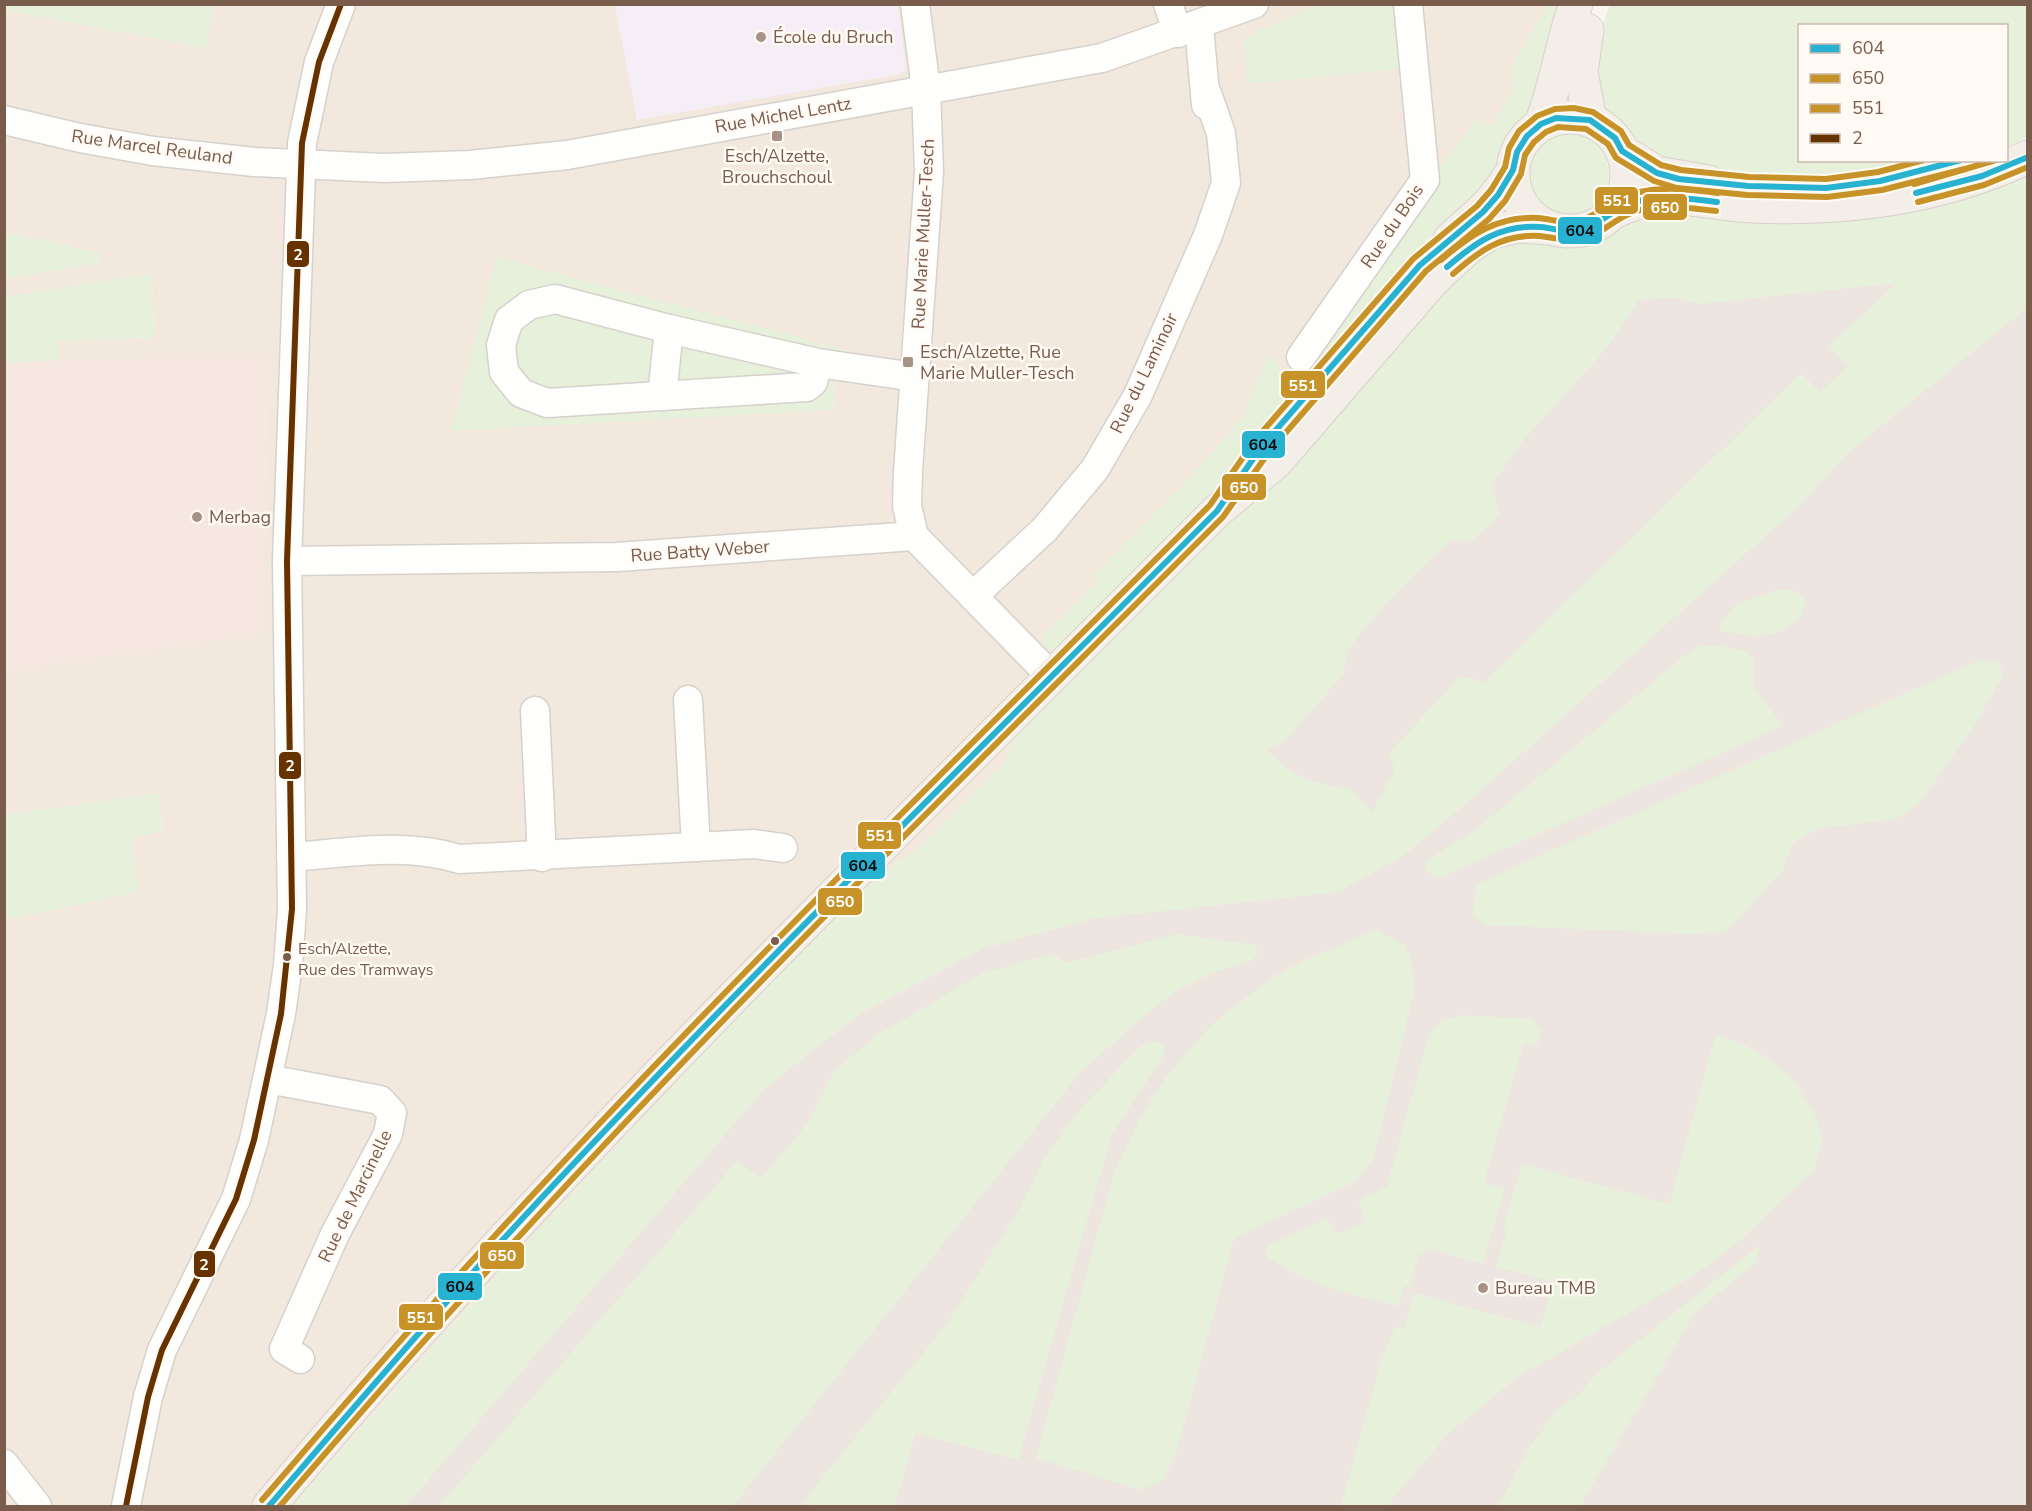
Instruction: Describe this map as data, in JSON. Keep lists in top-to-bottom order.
{
  "streets": {
    "street": [
      "Rue Michel Lentz",
      "Rue Marcel Reuland",
      "Rue du Bois",
      "Rue Marie Muller-Tesch",
      "Rue du Laminoir",
      "Rue Batty Weber",
      "Rue de Marcinelle"
    ]
  },
  "crossings": [
    ["Rue Michel Lentz", "Rue Marcel Reuland"],
    ["Rue Michel Lentz", "Rue Marie Muller-Tesch"],
    ["Rue Michel Lentz", "Rue du Laminoir"],
    ["Rue Marie Muller-Tesch", "Rue Batty Weber"]
  ],
  "places": {
    "other": [
      "École du Bruch",
      "Merbag",
      "Esch/Alzette, Rue des Tramways",
      "Bureau TMB"
    ],
    "transit": ["Esch/Alzette, Brouchschoul", "Esch/Alzette, Rue Marie Muller-Tesch"]
  },
  "lines": [
    "transit line 2",
    "transit line 551",
    "transit line 604",
    "transit line 650"
  ],
  "legend": [
    "604",
    "650",
    "551",
    "2"
  ]
}
